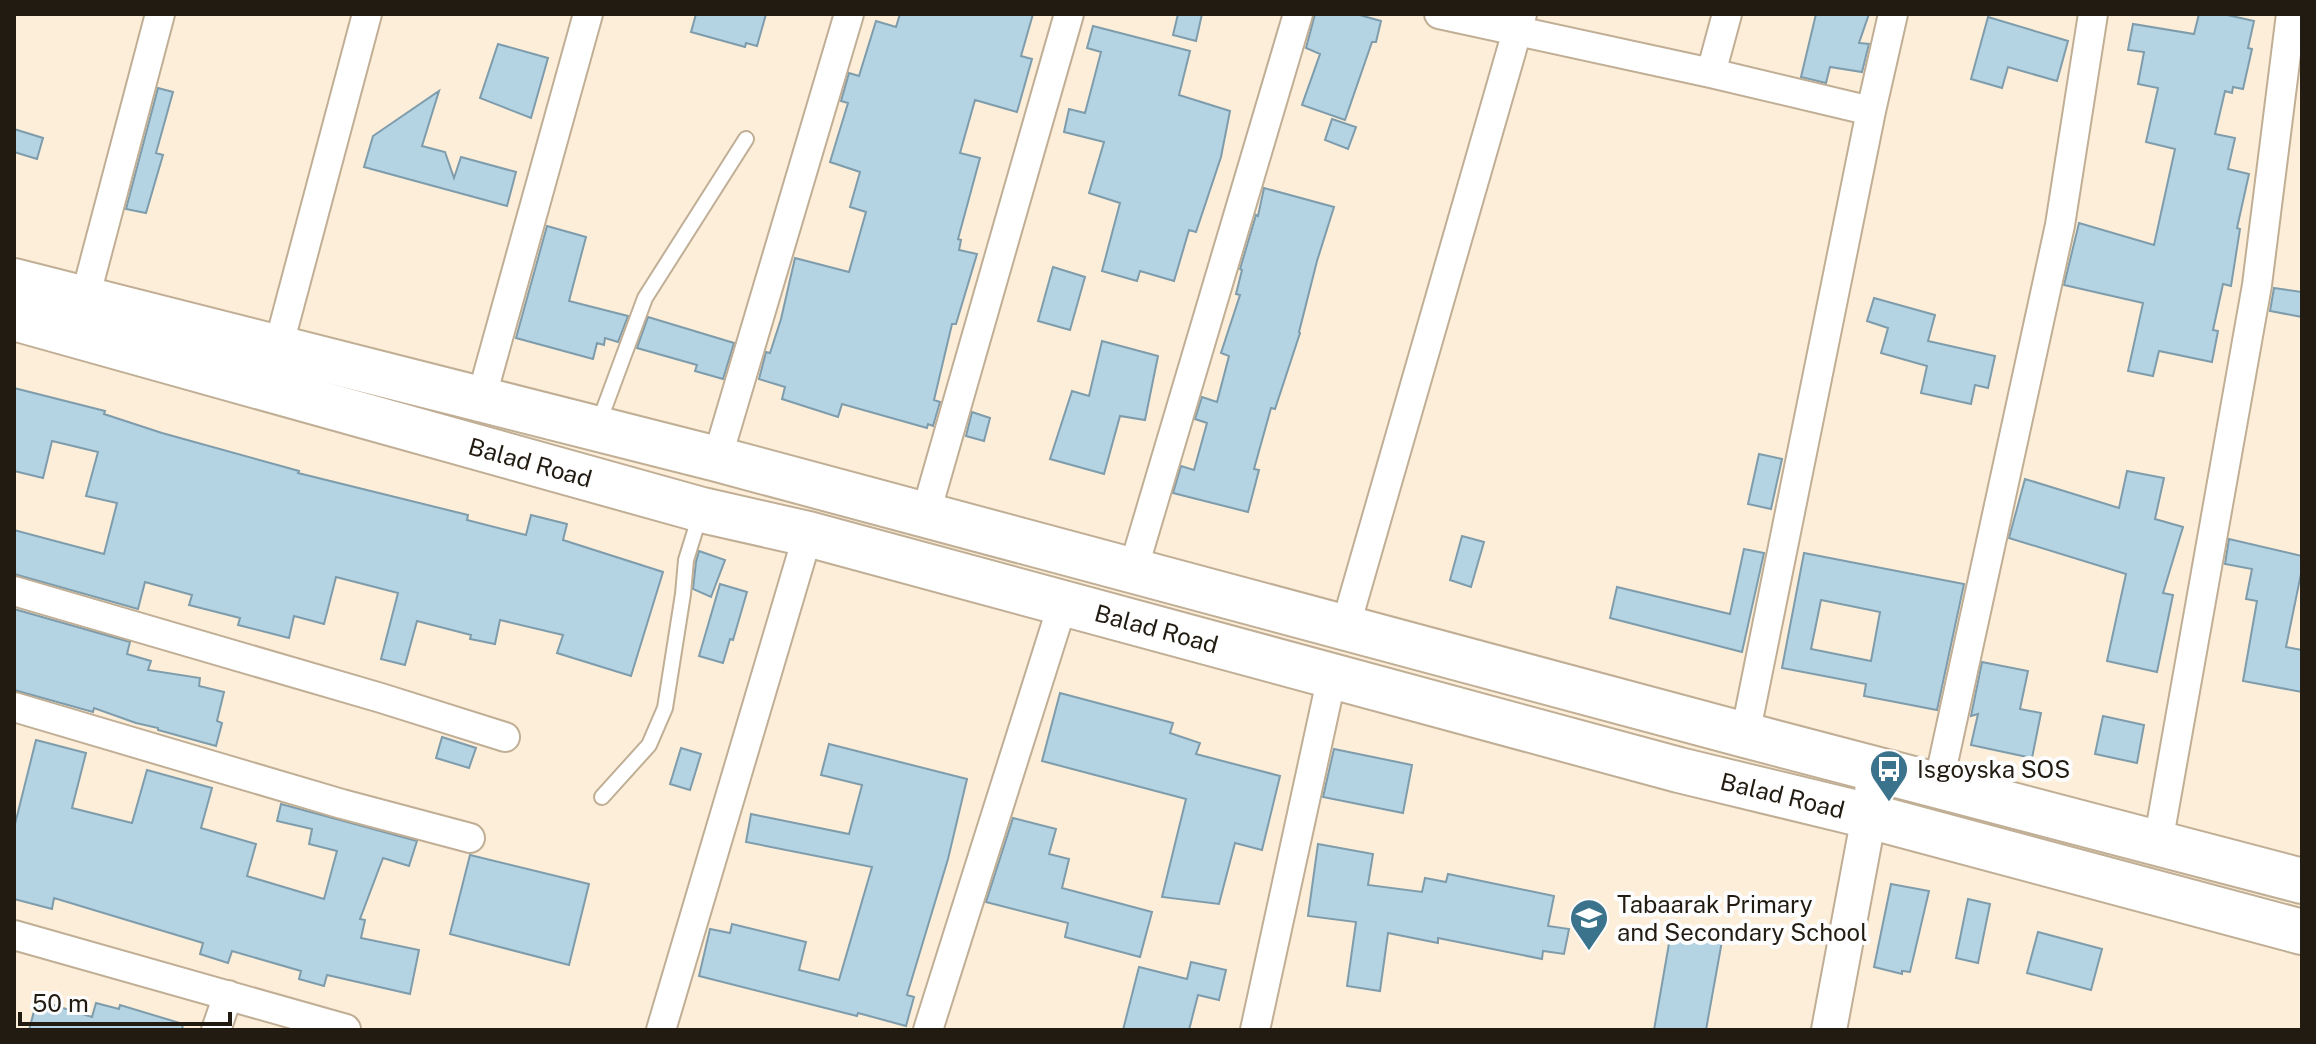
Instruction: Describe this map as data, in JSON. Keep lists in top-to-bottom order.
{
  "streets": {
    "highway": ["Balad Road"]
  },
  "places": {
    "bus stop": ["Isgoyska SOS"],
    "school or university": ["Tabaarak Primary and Secondary School"]
  },
  "scale_bar": "50 m"
}
